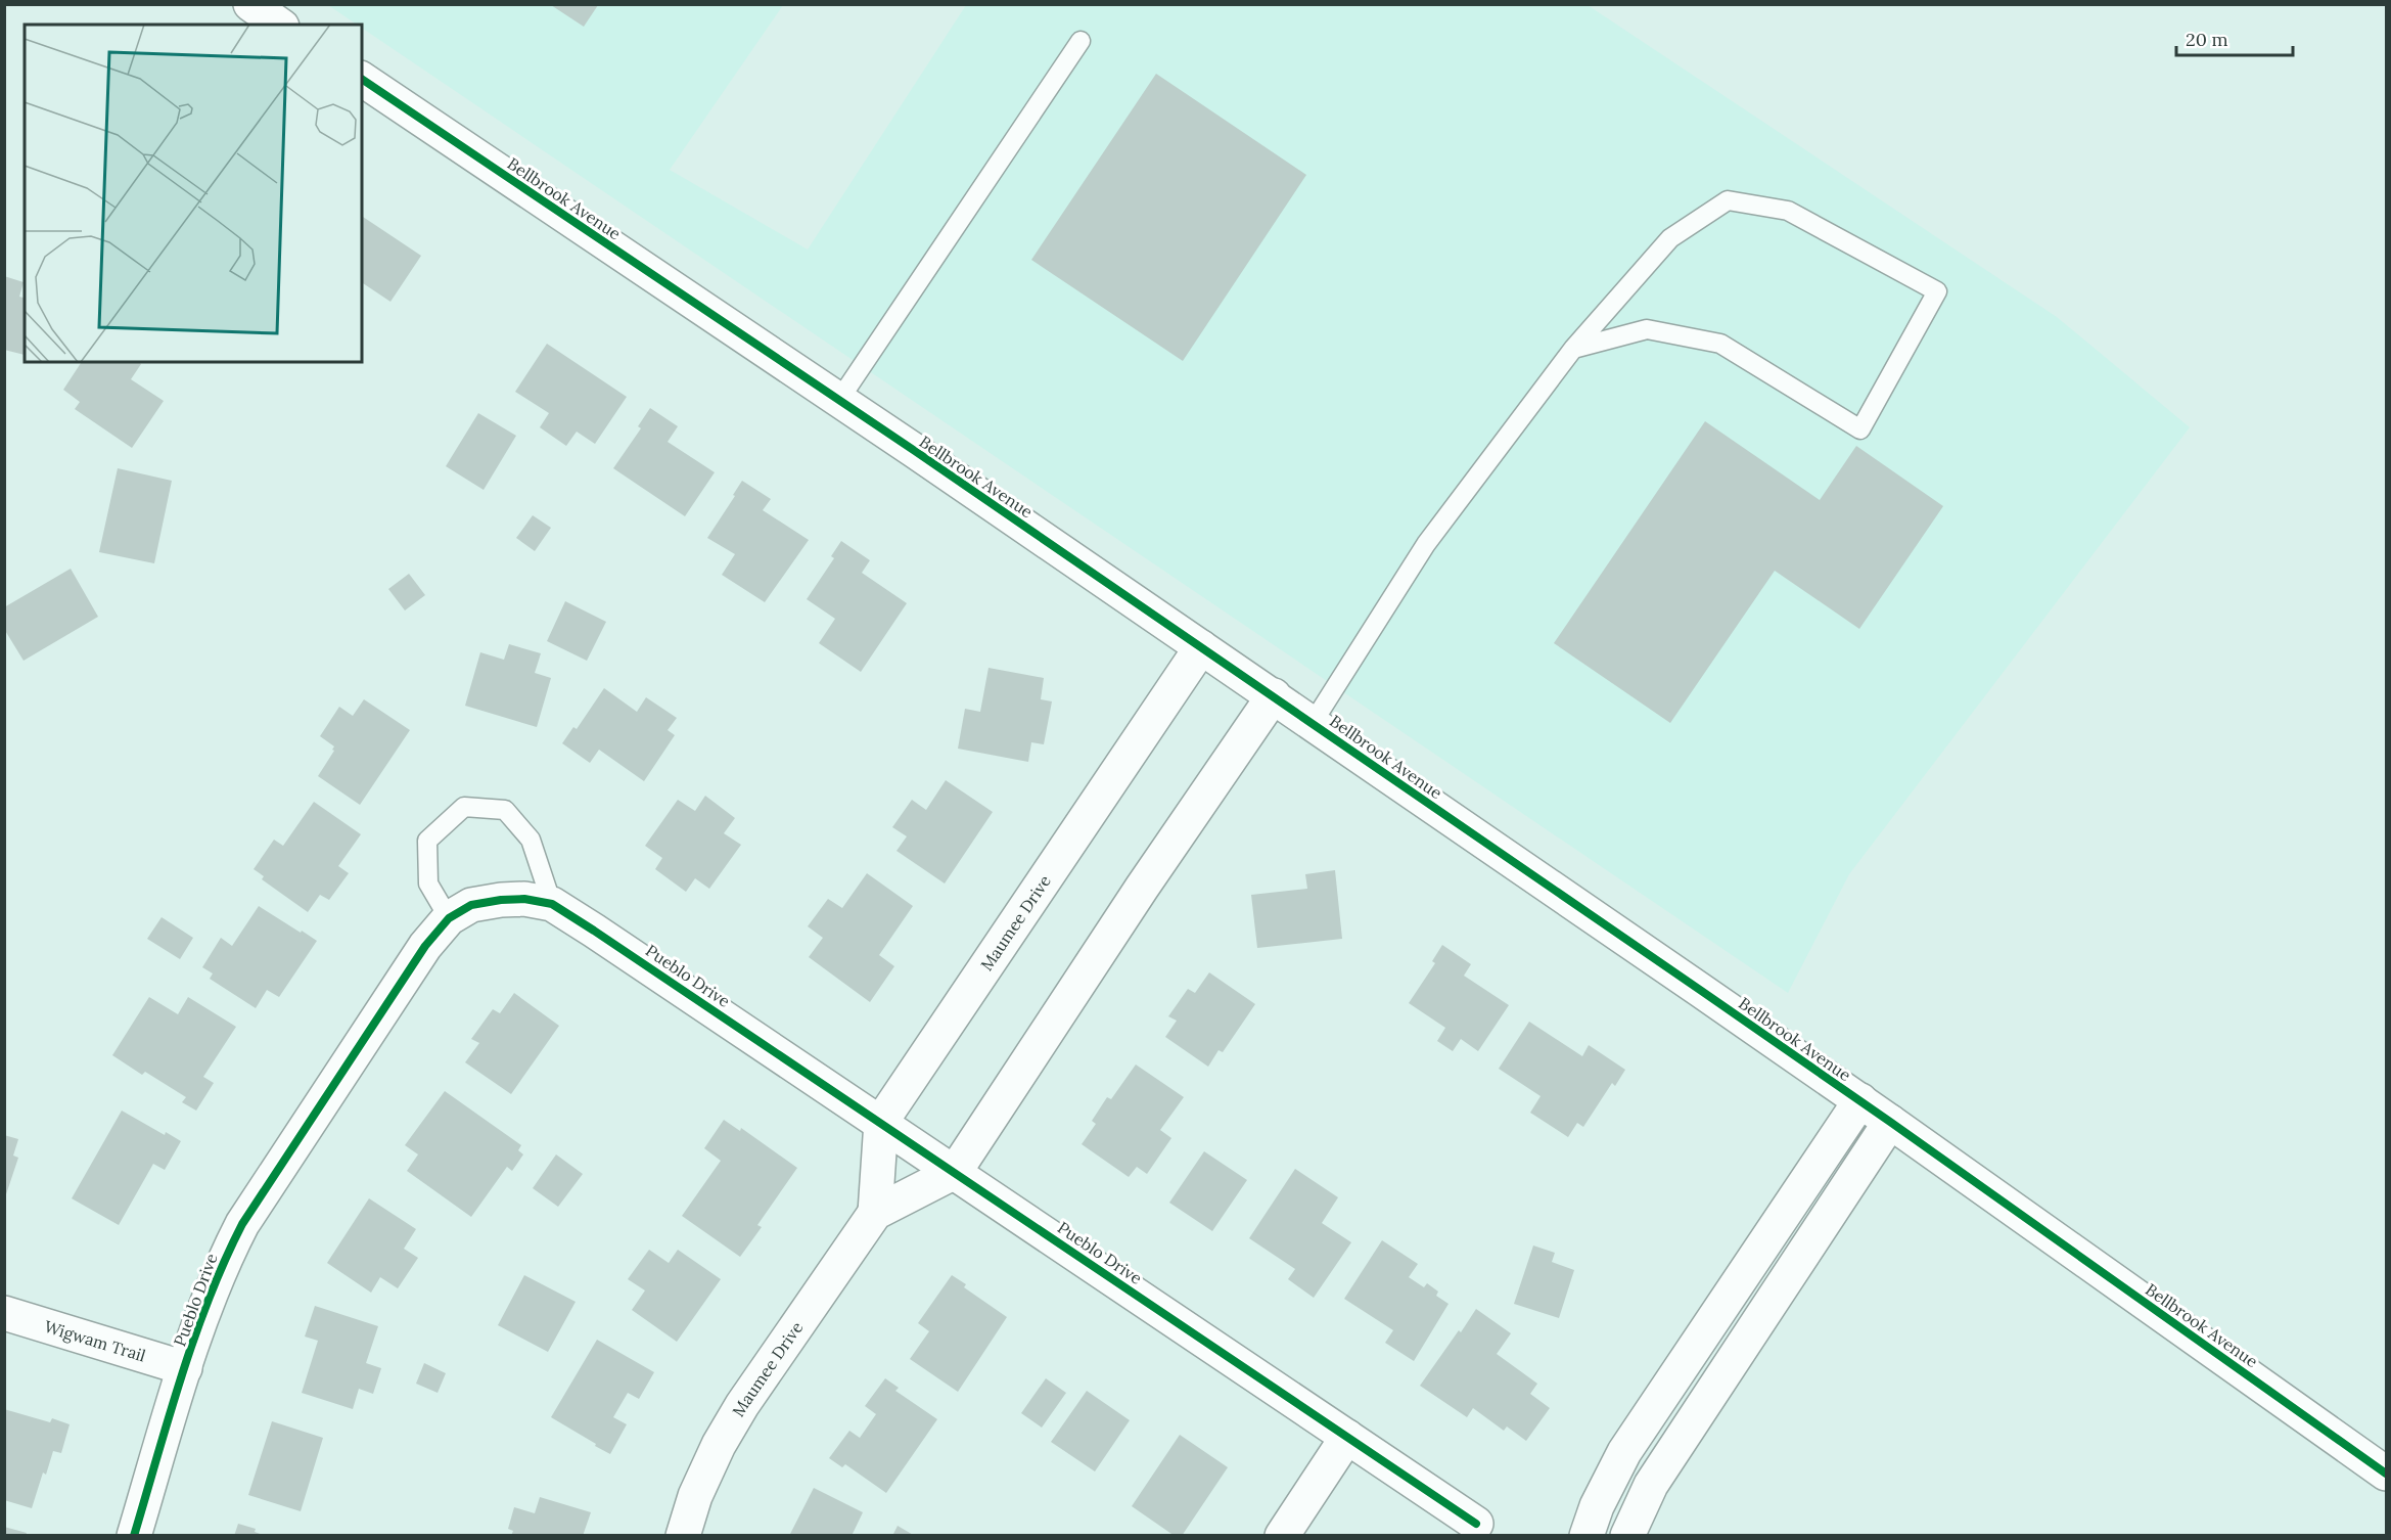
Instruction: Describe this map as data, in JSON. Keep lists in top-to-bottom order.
{
  "streets": {
    "main road": [
      "Bellbrook Avenue",
      "Maumee Drive",
      "Pueblo Drive",
      "Wigwam Trail"
    ]
  },
  "crossings": [
    ["Bellbrook Avenue", "Maumee Drive"],
    ["Maumee Drive", "Pueblo Drive"],
    ["Pueblo Drive", "Wigwam Trail"]
  ],
  "scale_bar": "20 m"
}
